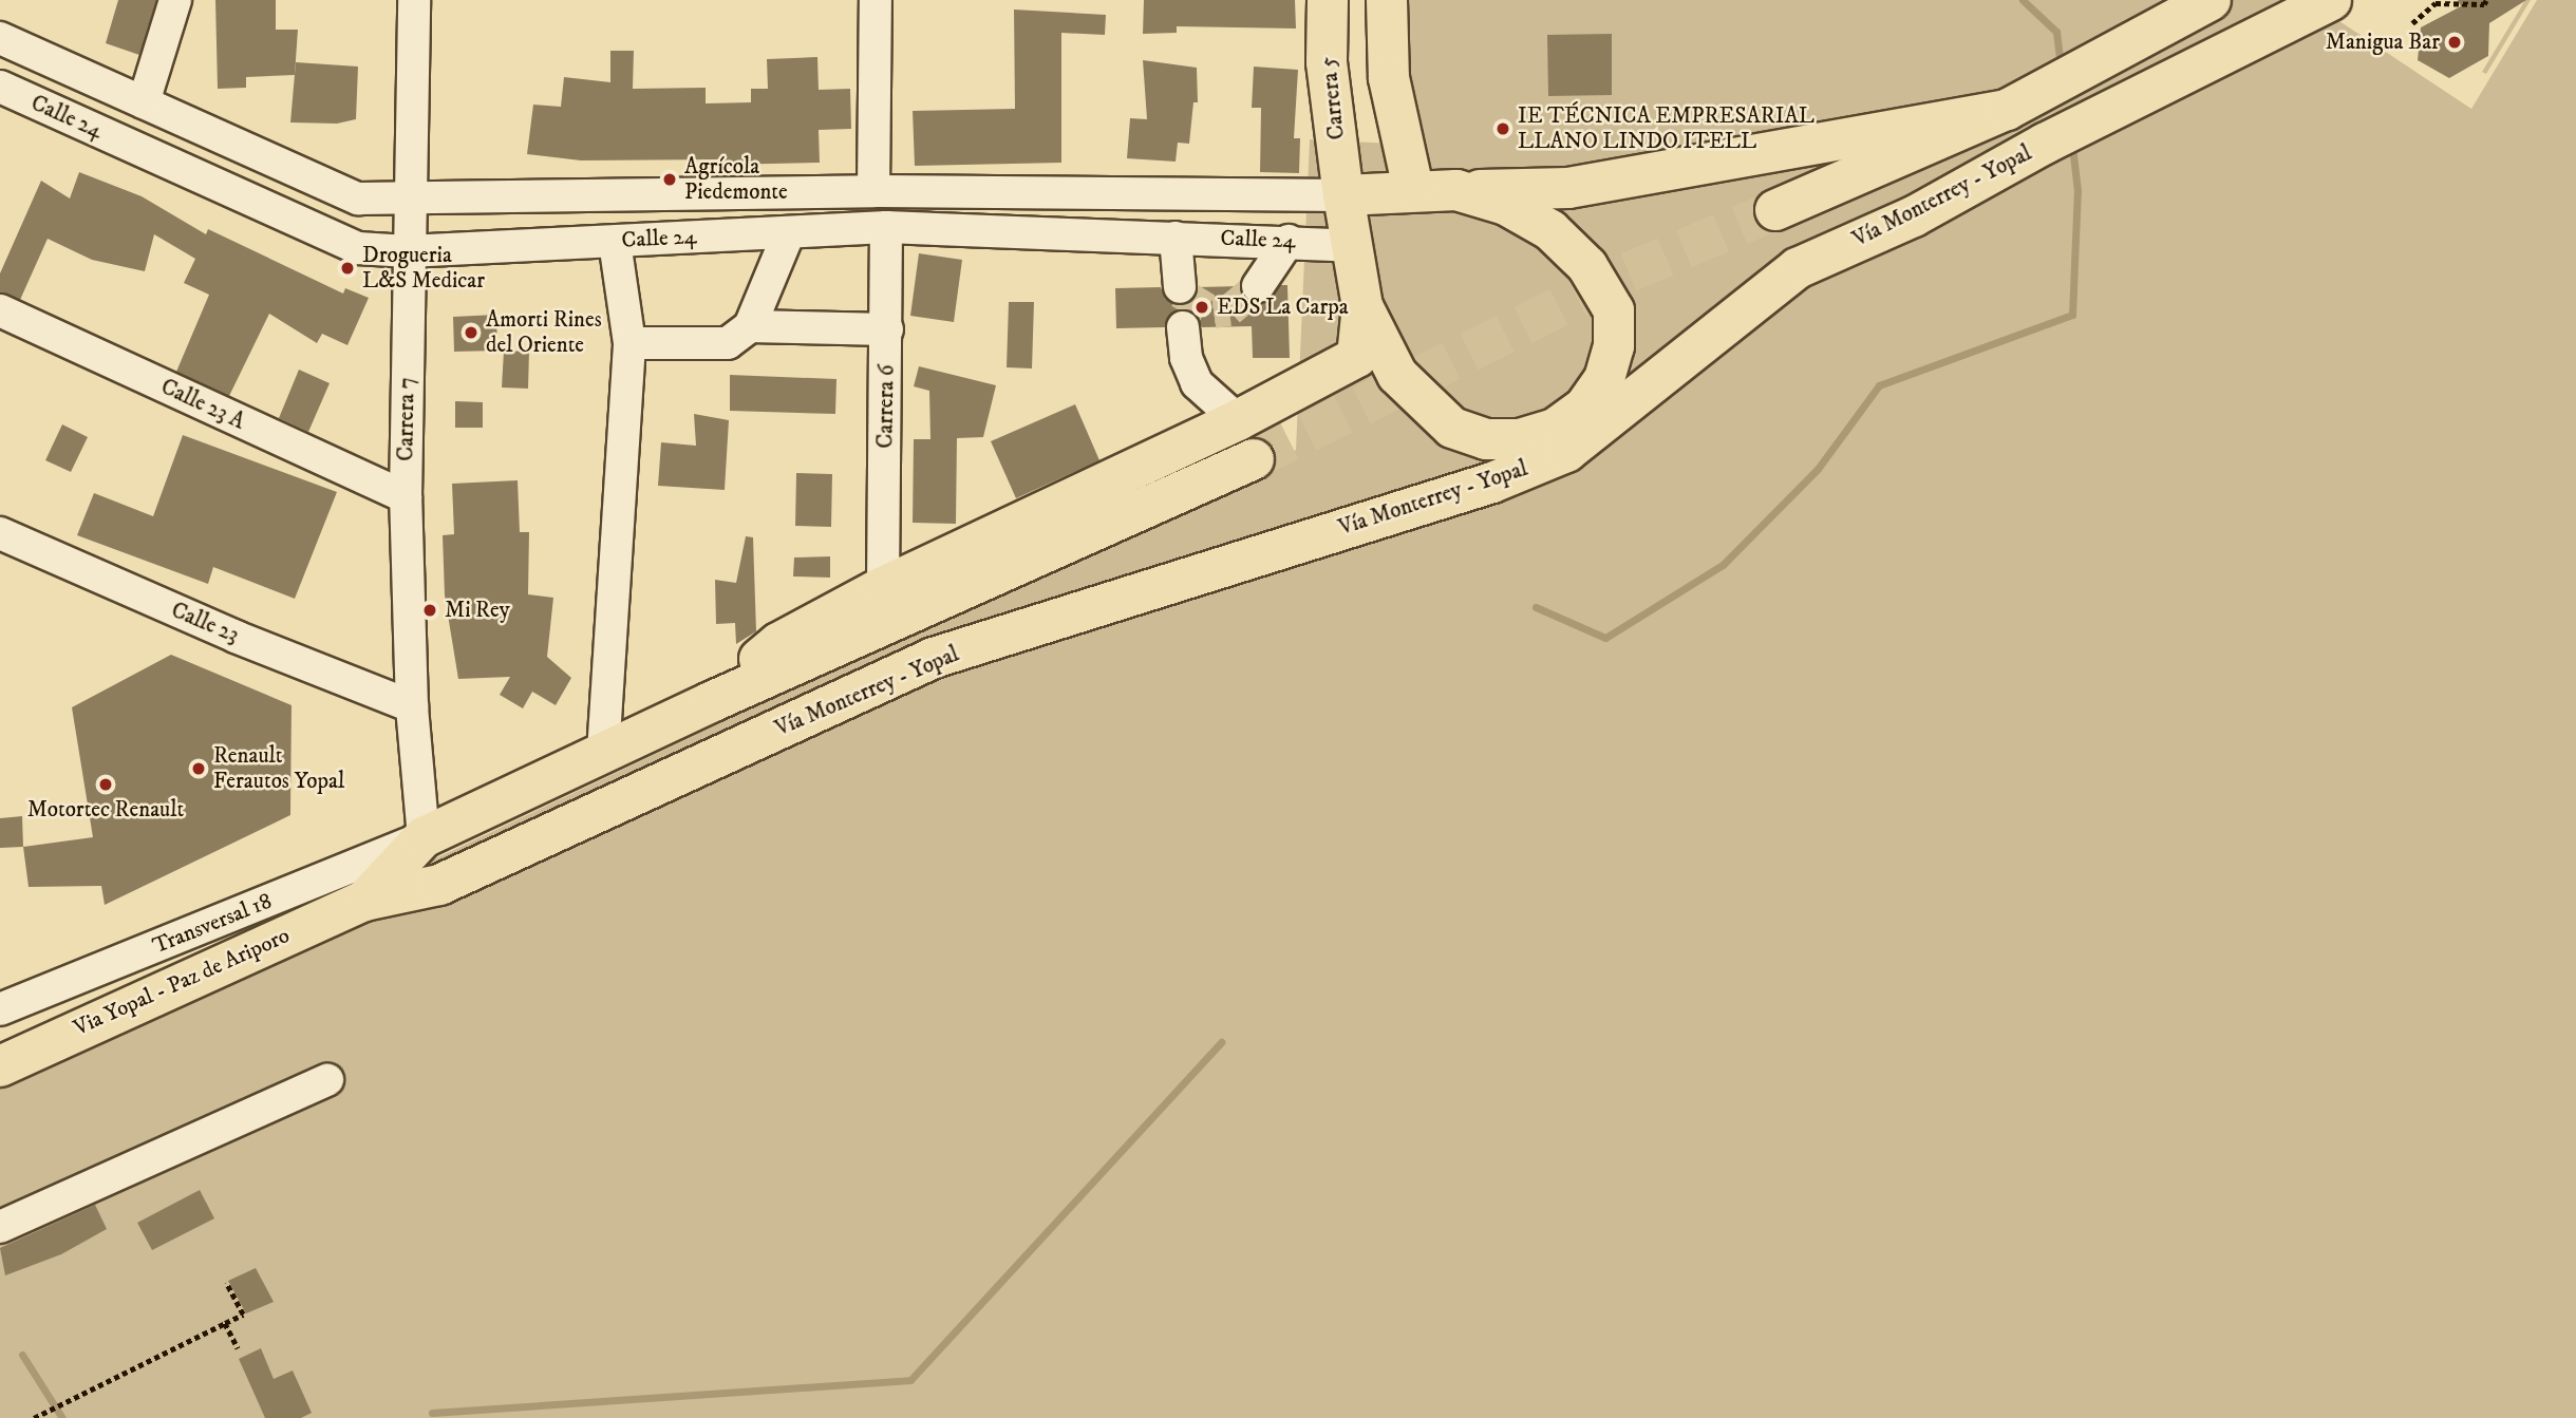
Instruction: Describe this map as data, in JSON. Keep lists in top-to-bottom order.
{
  "streets": {
    "main road": ["Carrera 5", "Vía Monterrey - Yopal", "Via Yopal - Paz de Ariporo"],
    "street": [
      "Calle 24",
      "Calle 23 A",
      "Carrera 6",
      "Carrera 7",
      "Calle 23",
      "Transversal 18"
    ]
  },
  "crossings": [
    ["Carrera 5", "Calle 24"],
    ["Calle 24", "Carrera 6"],
    ["Calle 24", "Carrera 7"],
    ["Vía Monterrey - Yopal", "Via Yopal - Paz de Ariporo"],
    ["Calle 23 A", "Carrera 7"],
    ["Carrera 7", "Calle 23"],
    ["Carrera 7", "Transversal 18"]
  ],
  "places": [
    "Manigua Bar",
    "IE TÉCNICA EMPRESARIAL LLANO LINDO ITELL",
    "Agrícola Piedemonte",
    "Drogueria L&S Medicar",
    "EDS La Carpa",
    "Amorti Rines del Oriente",
    "Mi Rey",
    "Renault Ferautos Yopal",
    "Motortec Renault"
  ]
}
